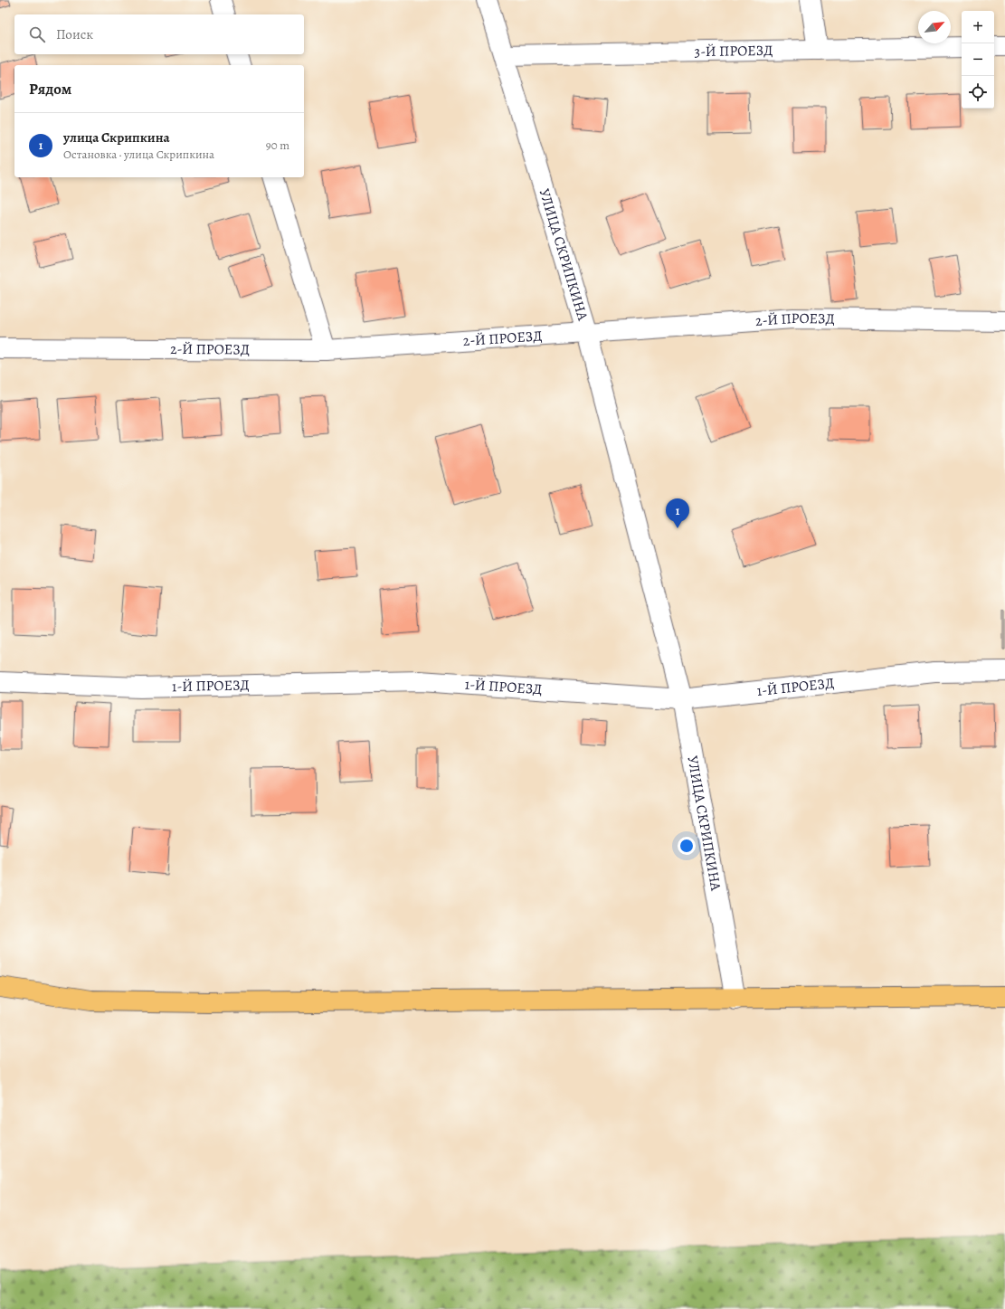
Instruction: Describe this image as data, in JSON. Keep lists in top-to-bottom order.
{
  "streets": {
    "street": [
      "3-Й ПРОЕЗД",
      "УЛИЦА СКРИПКИНА",
      "2-Й ПРОЕЗД",
      "1-Й ПРОЕЗД"
    ]
  },
  "crossings": [
    ["3-Й ПРОЕЗД", "УЛИЦА СКРИПКИНА"],
    ["УЛИЦА СКРИПКИНА", "2-Й ПРОЕЗД"],
    ["УЛИЦА СКРИПКИНА", "1-Й ПРОЕЗД"]
  ],
  "north": "top right",
  "page": {
    "map_buttons": ["+", "−"],
    "search": "Поиск",
    "heading": "Рядом",
    "list": [
      {
        "mark": "1",
        "name": "улица Скрипкина",
        "note": "Остановка · улица Скрипкина",
        "value": "90 m"
      }
    ],
    "pins": "1"
  }
}
